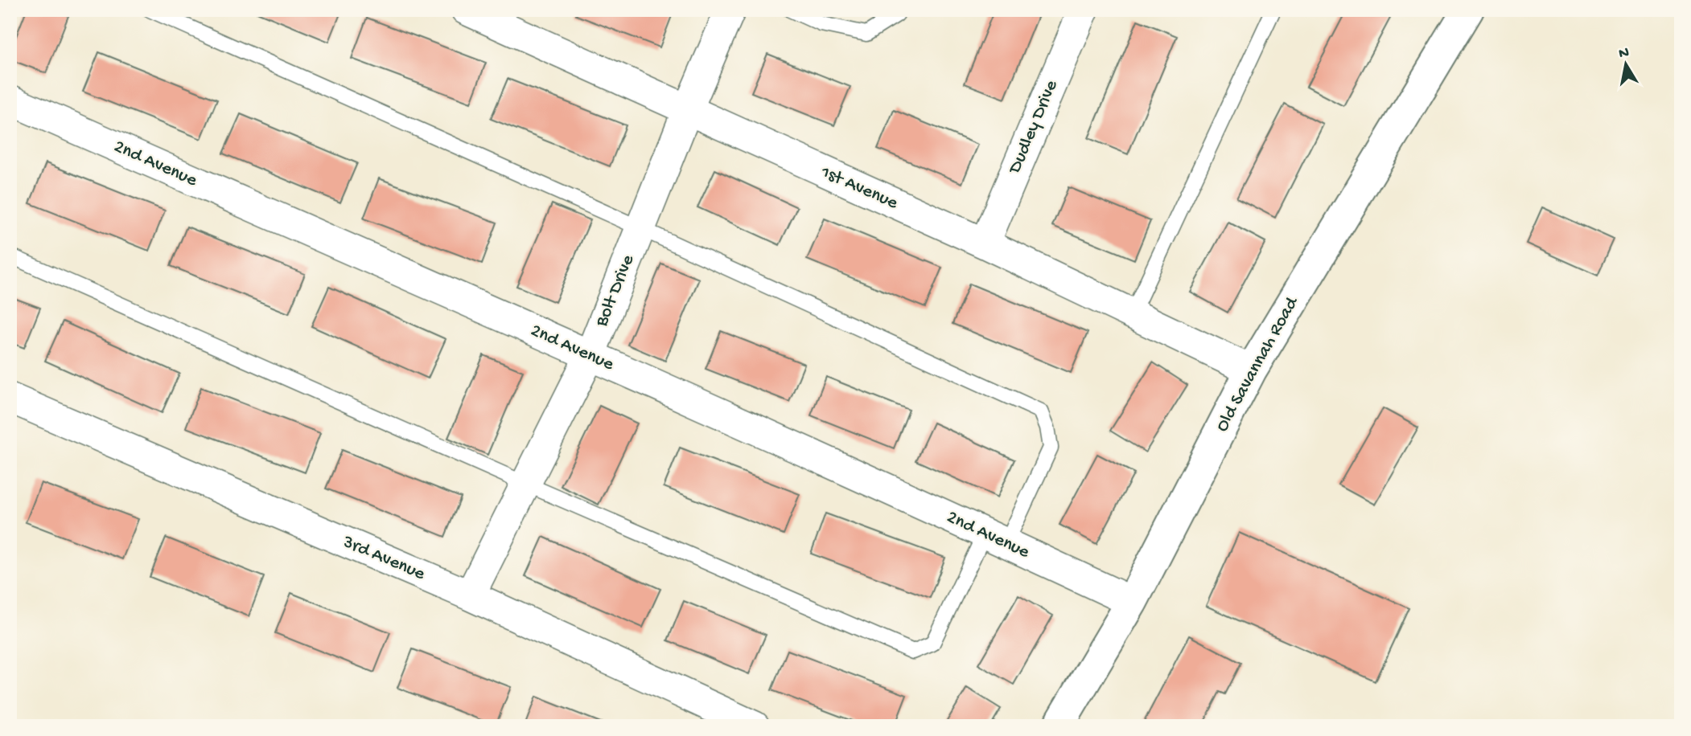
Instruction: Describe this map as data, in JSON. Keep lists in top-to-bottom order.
{
  "streets": {
    "street": [
      "Dudley Drive",
      "2nd Avenue",
      "1st Avenue",
      "Bolt Drive",
      "Old Savannah Road",
      "3rd Avenue"
    ]
  },
  "crossings": [
    ["Dudley Drive", "1st Avenue"],
    ["2nd Avenue", "Bolt Drive"],
    ["2nd Avenue", "Old Savannah Road"],
    ["1st Avenue", "Bolt Drive"],
    ["1st Avenue", "Old Savannah Road"],
    ["Bolt Drive", "3rd Avenue"]
  ],
  "north": "top"
}
